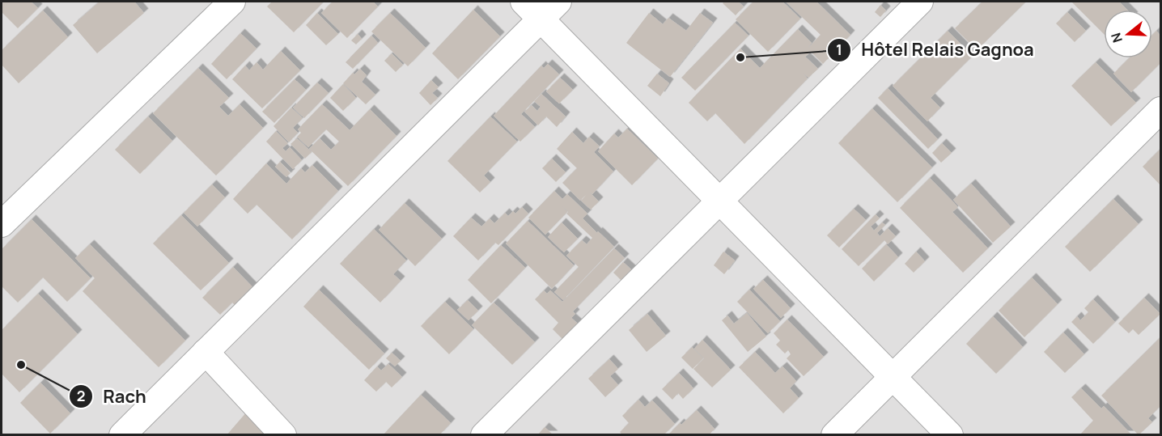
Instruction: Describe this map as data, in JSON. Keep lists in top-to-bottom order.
{
  "places": ["Hôtel Relais Gagnoa", "Rach"],
  "north": "left"
}
